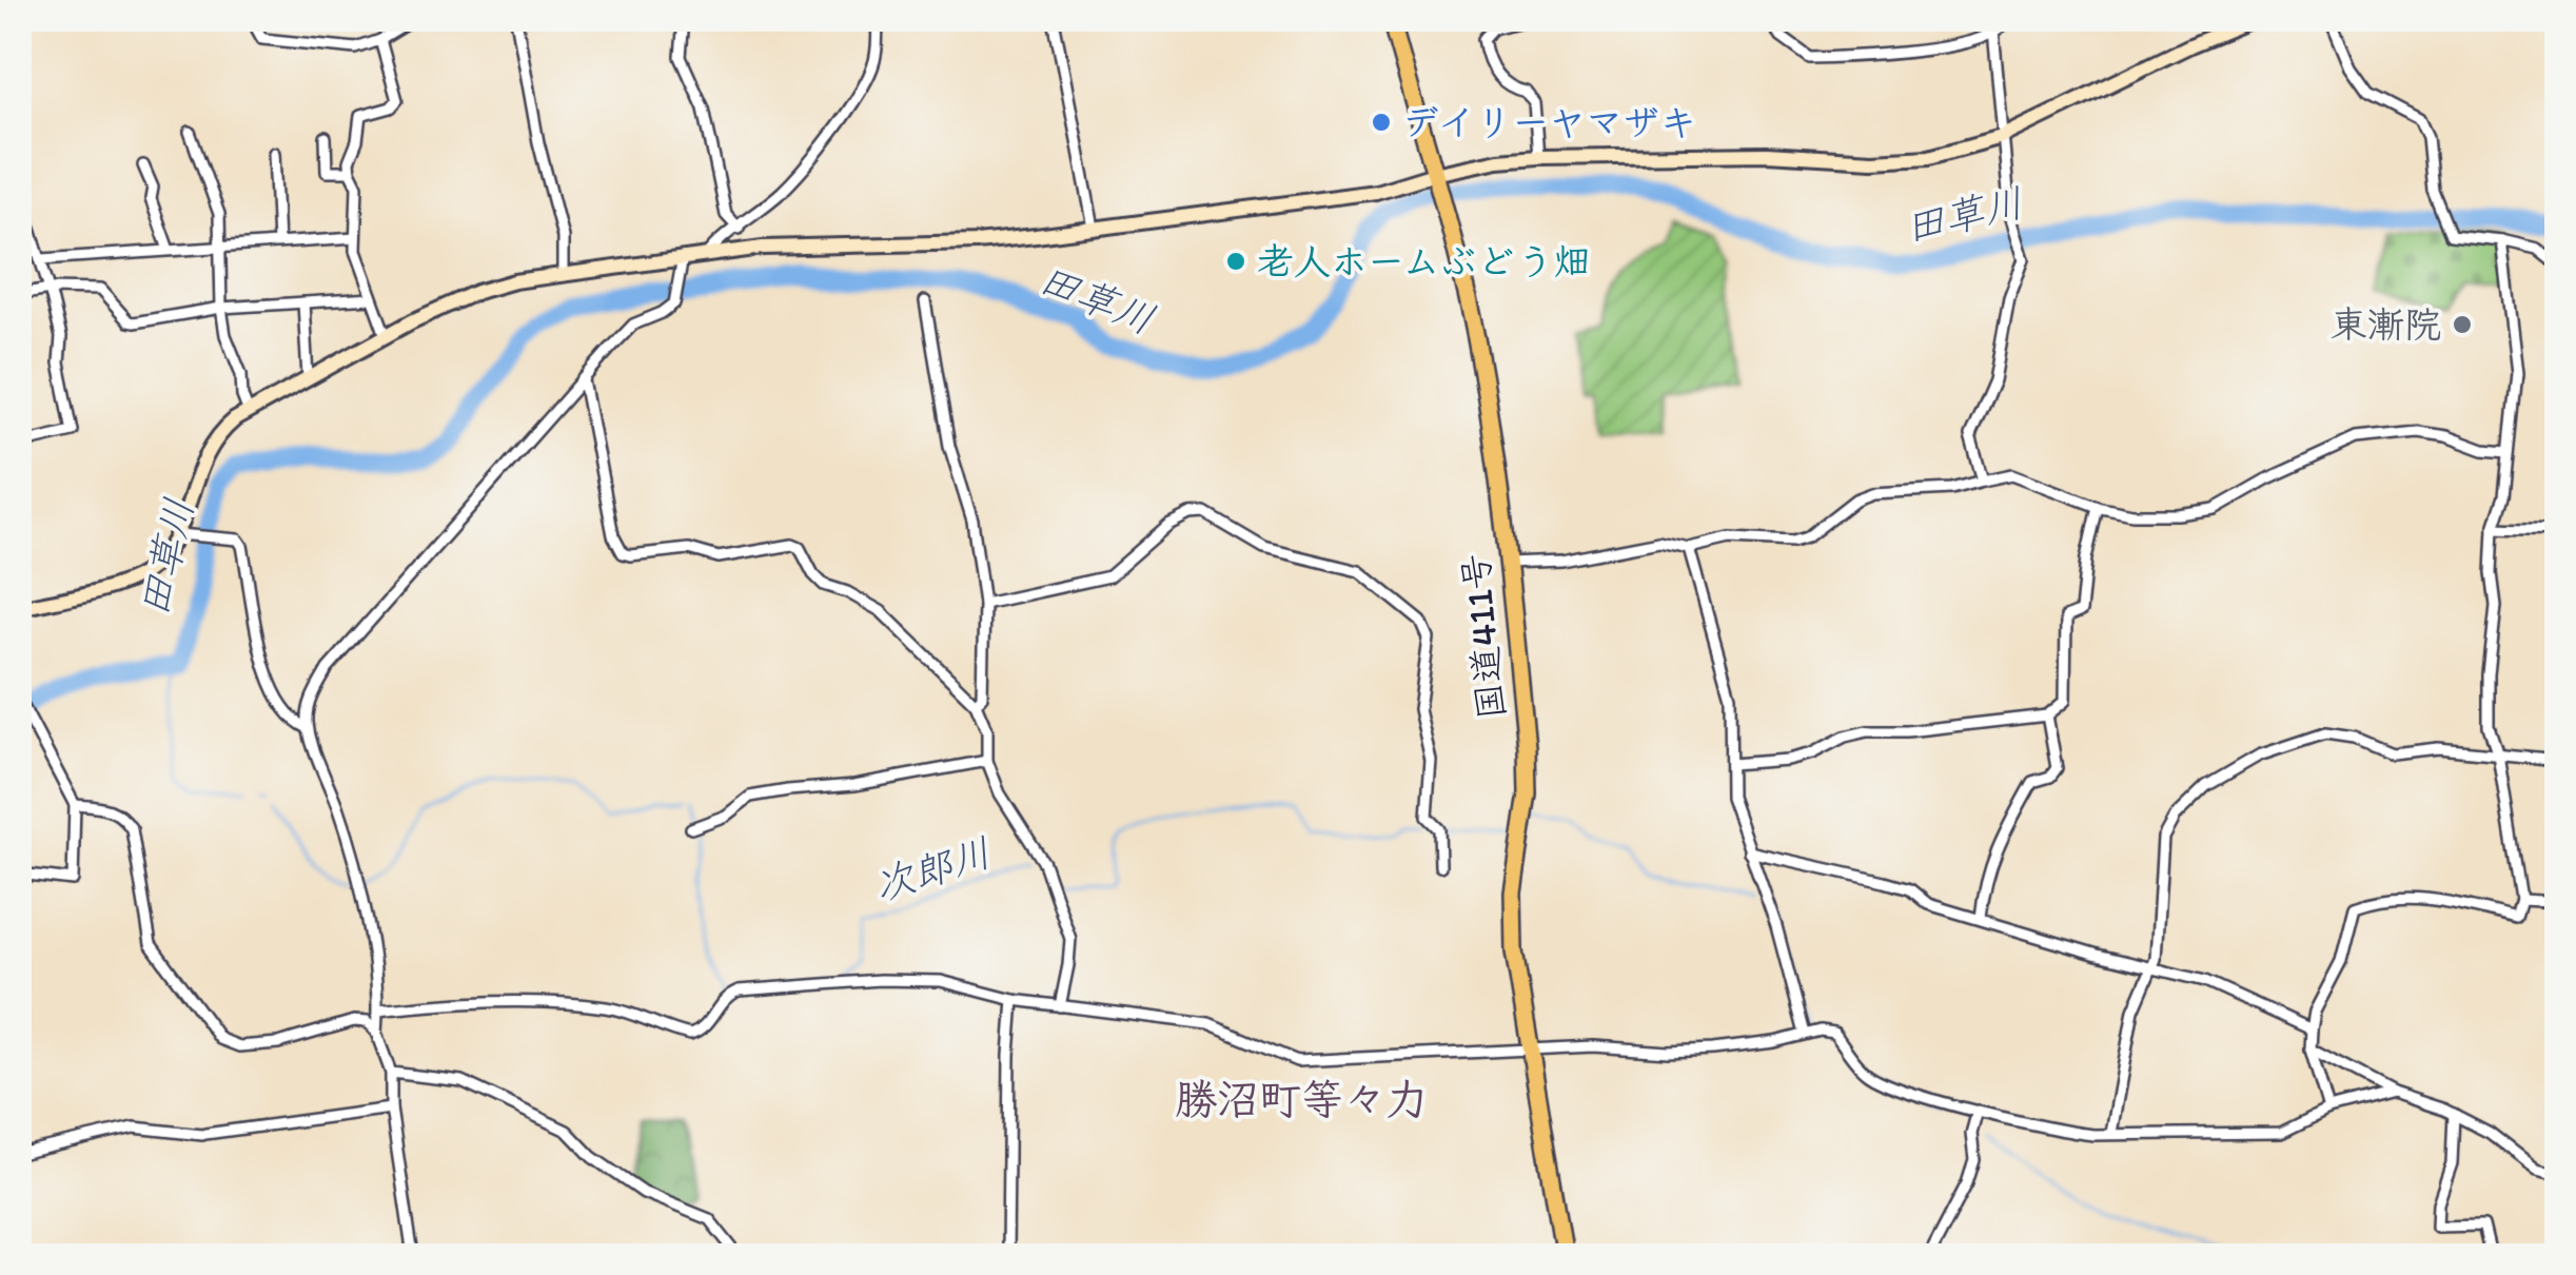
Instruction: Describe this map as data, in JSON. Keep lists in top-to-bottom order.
{
  "streets": {
    "highway": ["国道411号"]
  },
  "districts": ["勝沼町等々力"],
  "water": ["田草川", "次郎川"],
  "places": ["デイリーヤマザキ", "老人ホームぶどう畑", "東漸院"]
}
